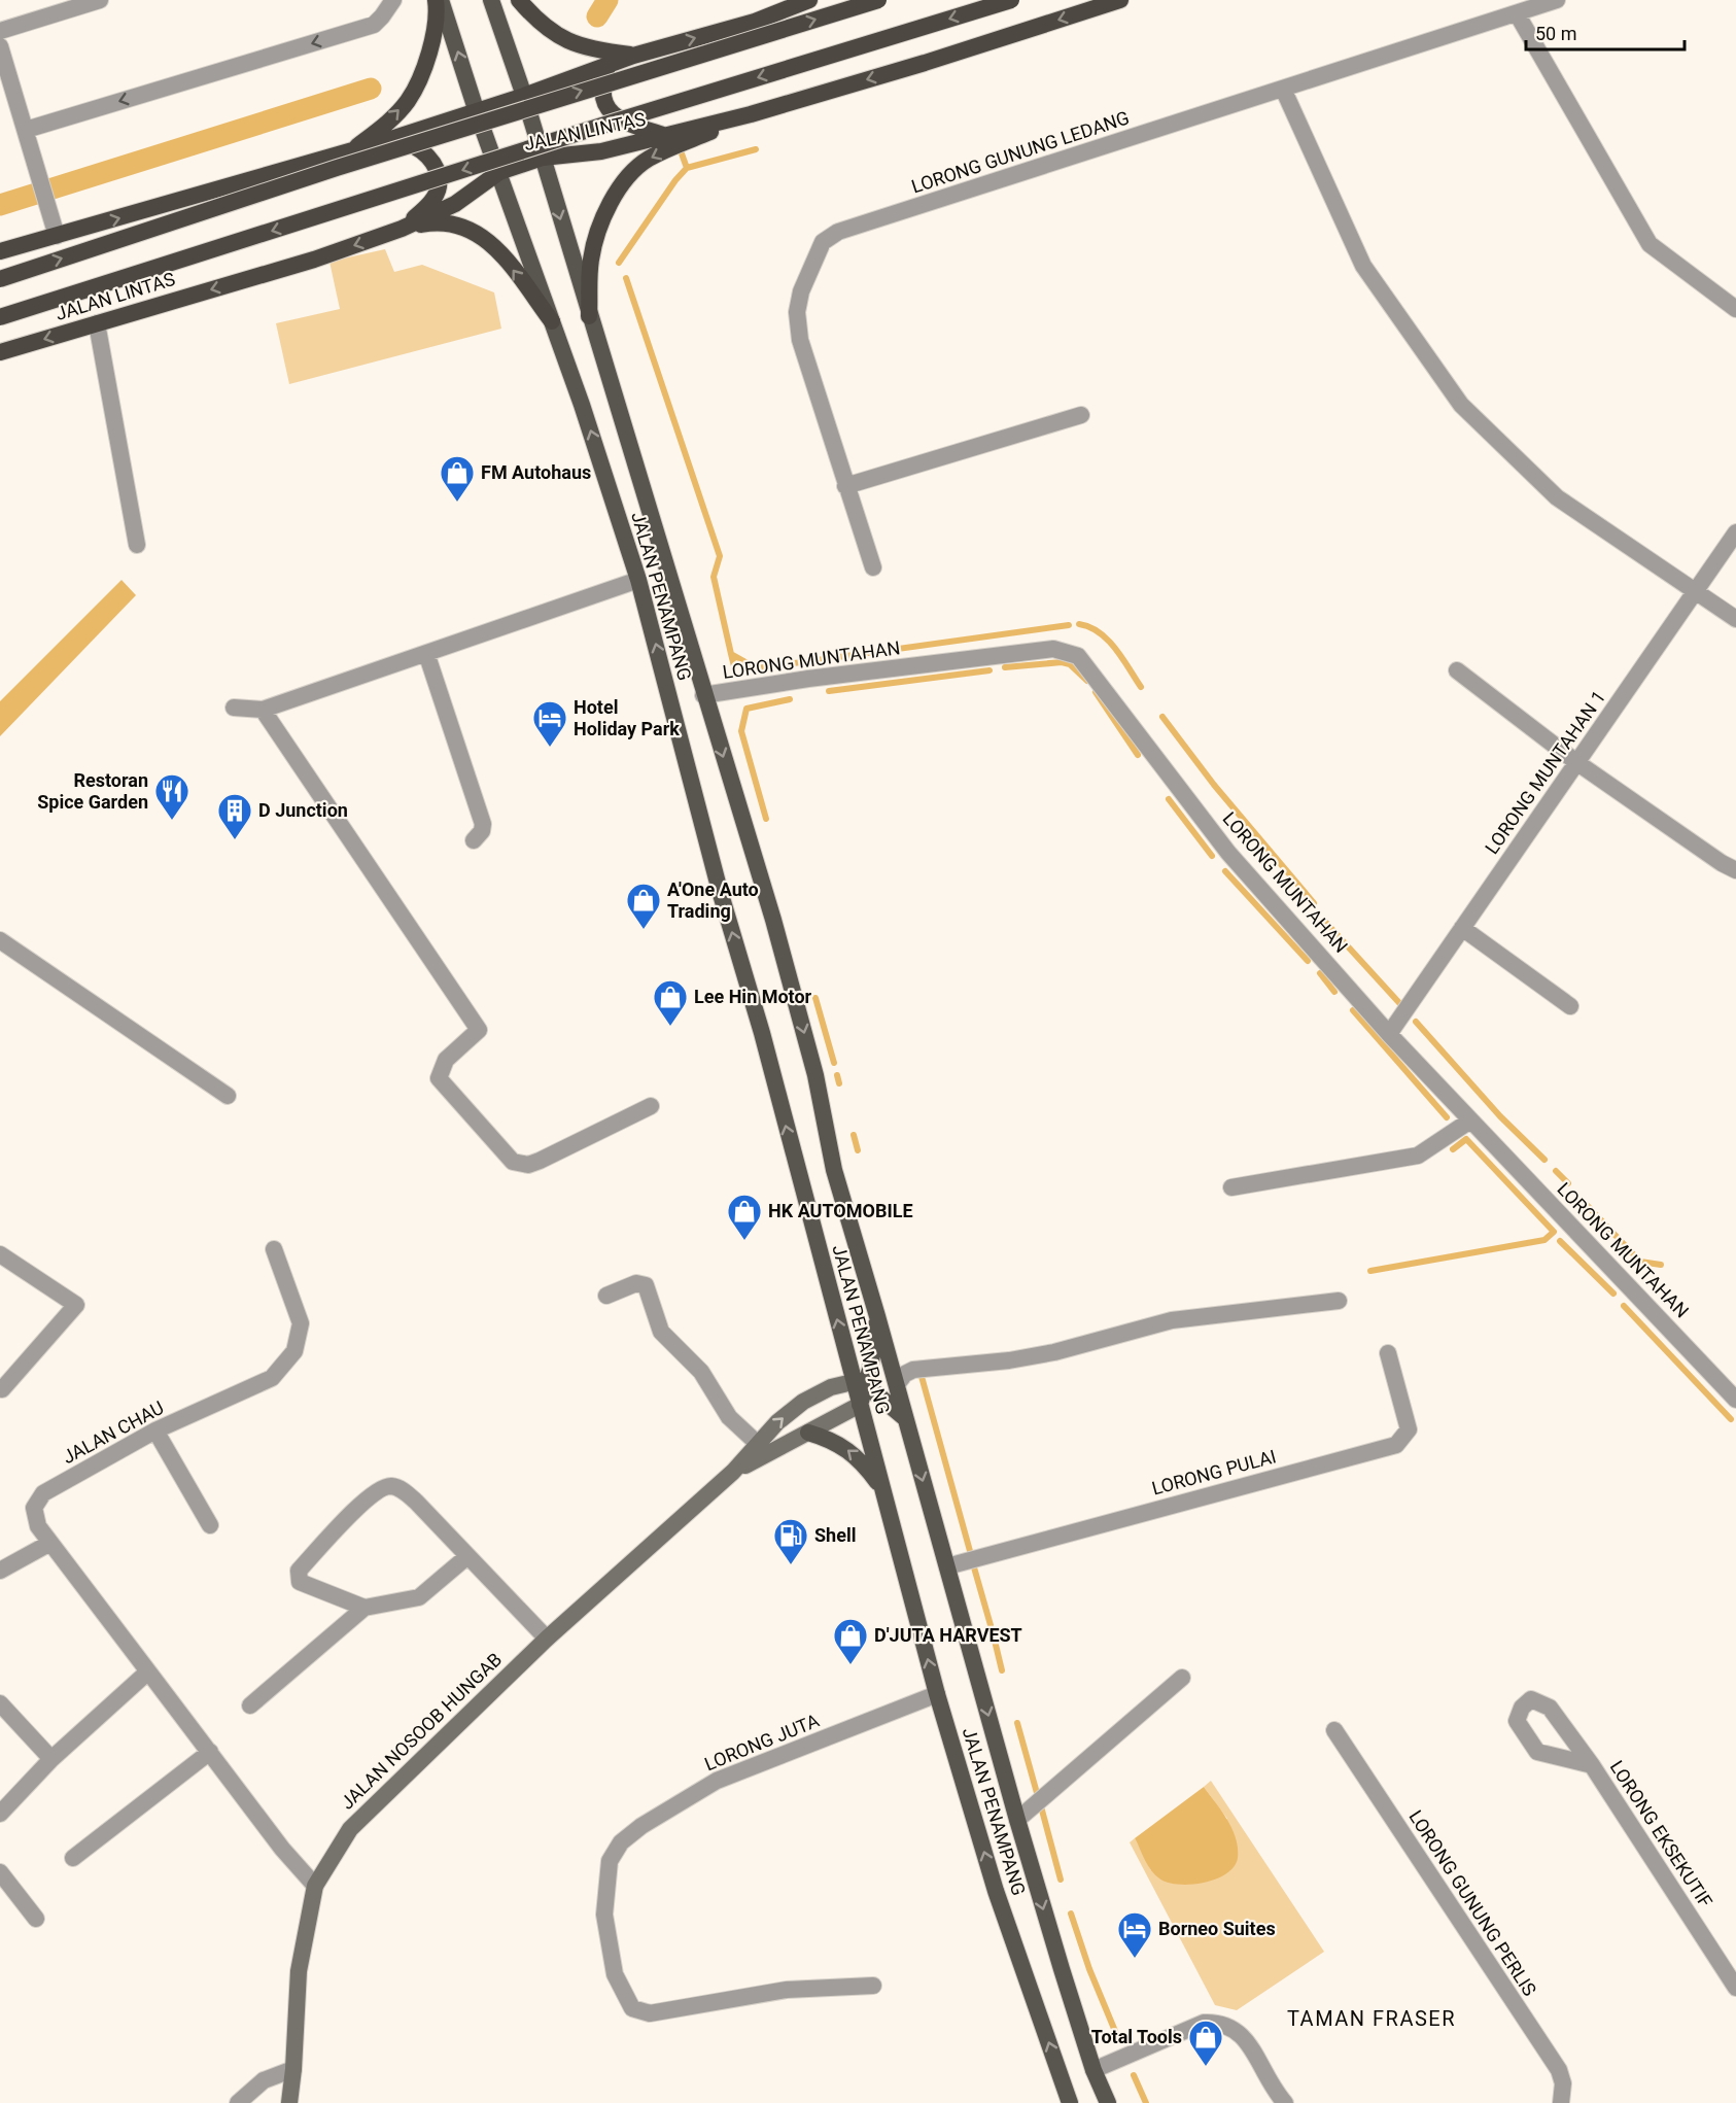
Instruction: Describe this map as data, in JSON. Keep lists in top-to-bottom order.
{
  "streets": {
    "highway": ["JALAN LINTAS"],
    "main road": ["JALAN PENAMPANG", "JALAN NOSOOB HUNGAB"],
    "street": [
      "LORONG GUNUNG LEDANG",
      "LORONG MUNTAHAN",
      "LORONG MUNTAHAN 1",
      "JALAN CHAU",
      "LORONG PULAI",
      "LORONG JUTA",
      "LORONG EKSEKUTIF",
      "LORONG GUNUNG PERLIS"
    ]
  },
  "crossings": [
    ["JALAN LINTAS", "JALAN PENAMPANG"],
    ["JALAN PENAMPANG", "LORONG MUNTAHAN"],
    ["JALAN PENAMPANG", "LORONG PULAI"],
    ["JALAN PENAMPANG", "JALAN NOSOOB HUNGAB"],
    ["JALAN PENAMPANG", "LORONG JUTA"],
    ["LORONG MUNTAHAN", "LORONG MUNTAHAN 1"],
    ["JALAN CHAU", "JALAN NOSOOB HUNGAB"]
  ],
  "districts": ["TAMAN FRASER"],
  "places": {
    "shop": [
      "FM Autohaus",
      "A'One Auto Trading",
      "Lee Hin Motor",
      "HK AUTOMOBILE",
      "D'JUTA HARVEST",
      "Total Tools"
    ],
    "hotel": ["Hotel Holiday Park", "Borneo Suites"],
    "restaurant": ["Restoran Spice Garden"],
    "building": ["D Junction"],
    "fuel station": ["Shell"]
  },
  "scale_bar": "50 m"
}
